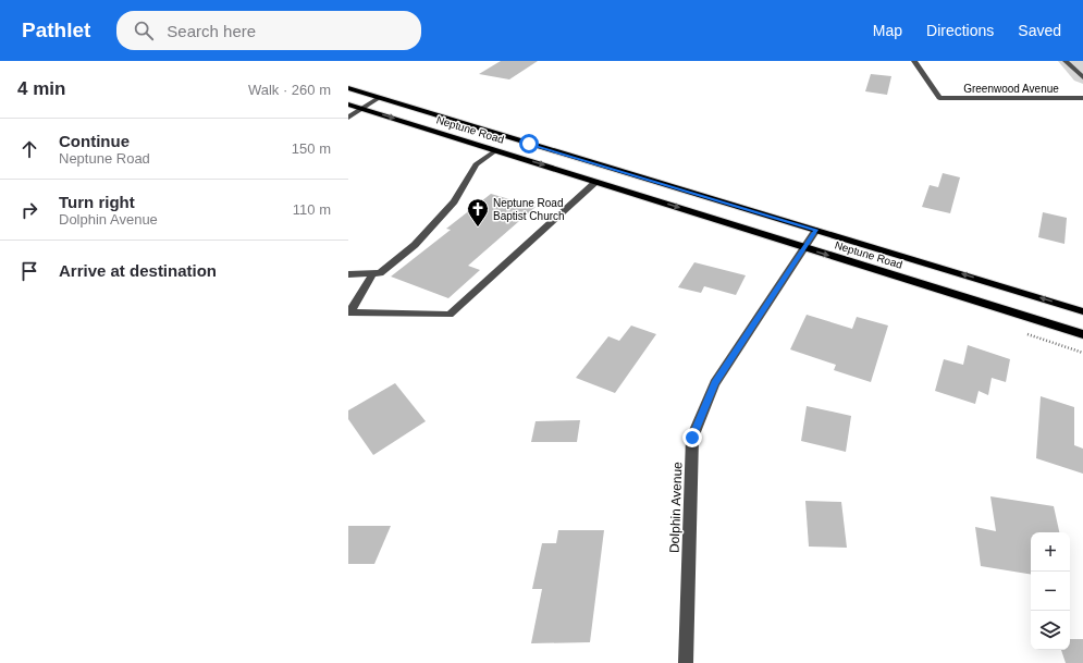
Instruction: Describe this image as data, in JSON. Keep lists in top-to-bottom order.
{
  "streets": {
    "main road": ["Neptune Road"],
    "street": ["Greenwood Avenue", "Dolphin Avenue"]
  },
  "crossings": [
    ["Neptune Road", "Dolphin Avenue"]
  ],
  "places": {
    "church": ["Neptune Road Baptist Church"]
  },
  "page": {
    "header": "Pathlet",
    "search": "Search here",
    "nav": ["Map", "Directions", "Saved"],
    "heading": ["4 min", "Walk · 260 m"],
    "list": [
      ["Continue", "Neptune Road", "150 m"],
      ["Turn right", "Dolphin Avenue", "110 m"],
      "Arrive at destination"
    ],
    "map_buttons": ["+", "−"]
  }
}
